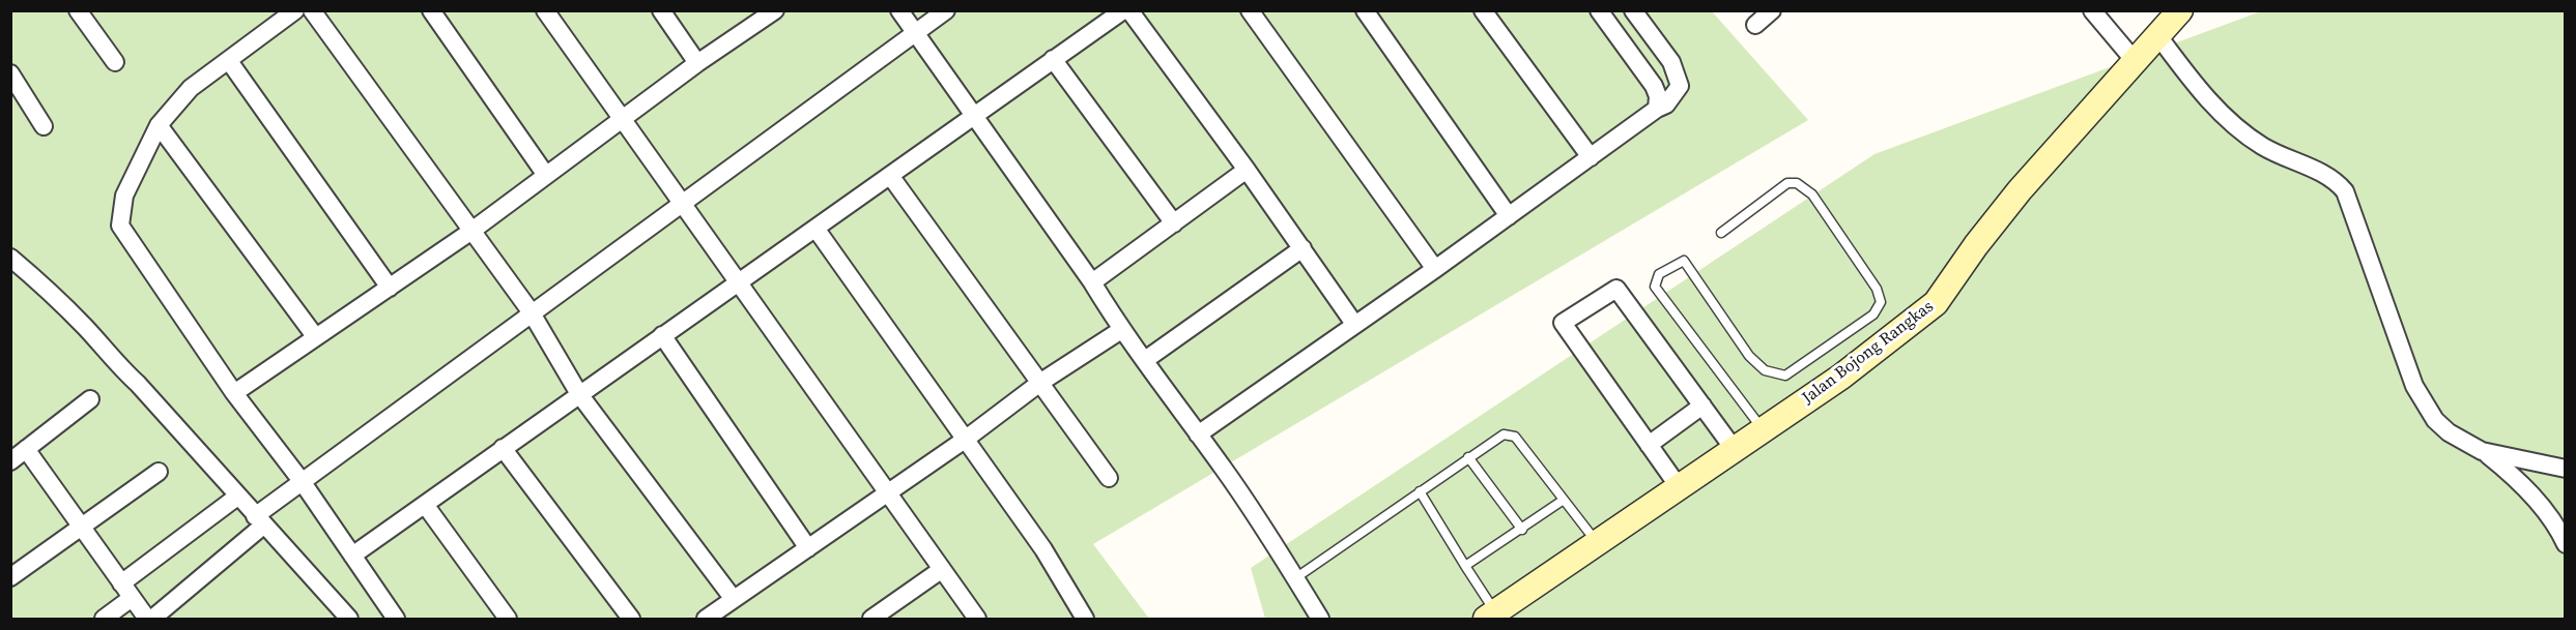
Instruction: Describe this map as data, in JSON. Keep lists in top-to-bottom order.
{
  "streets": {
    "main road": ["Jalan Bojong Rangkas"]
  }
}
